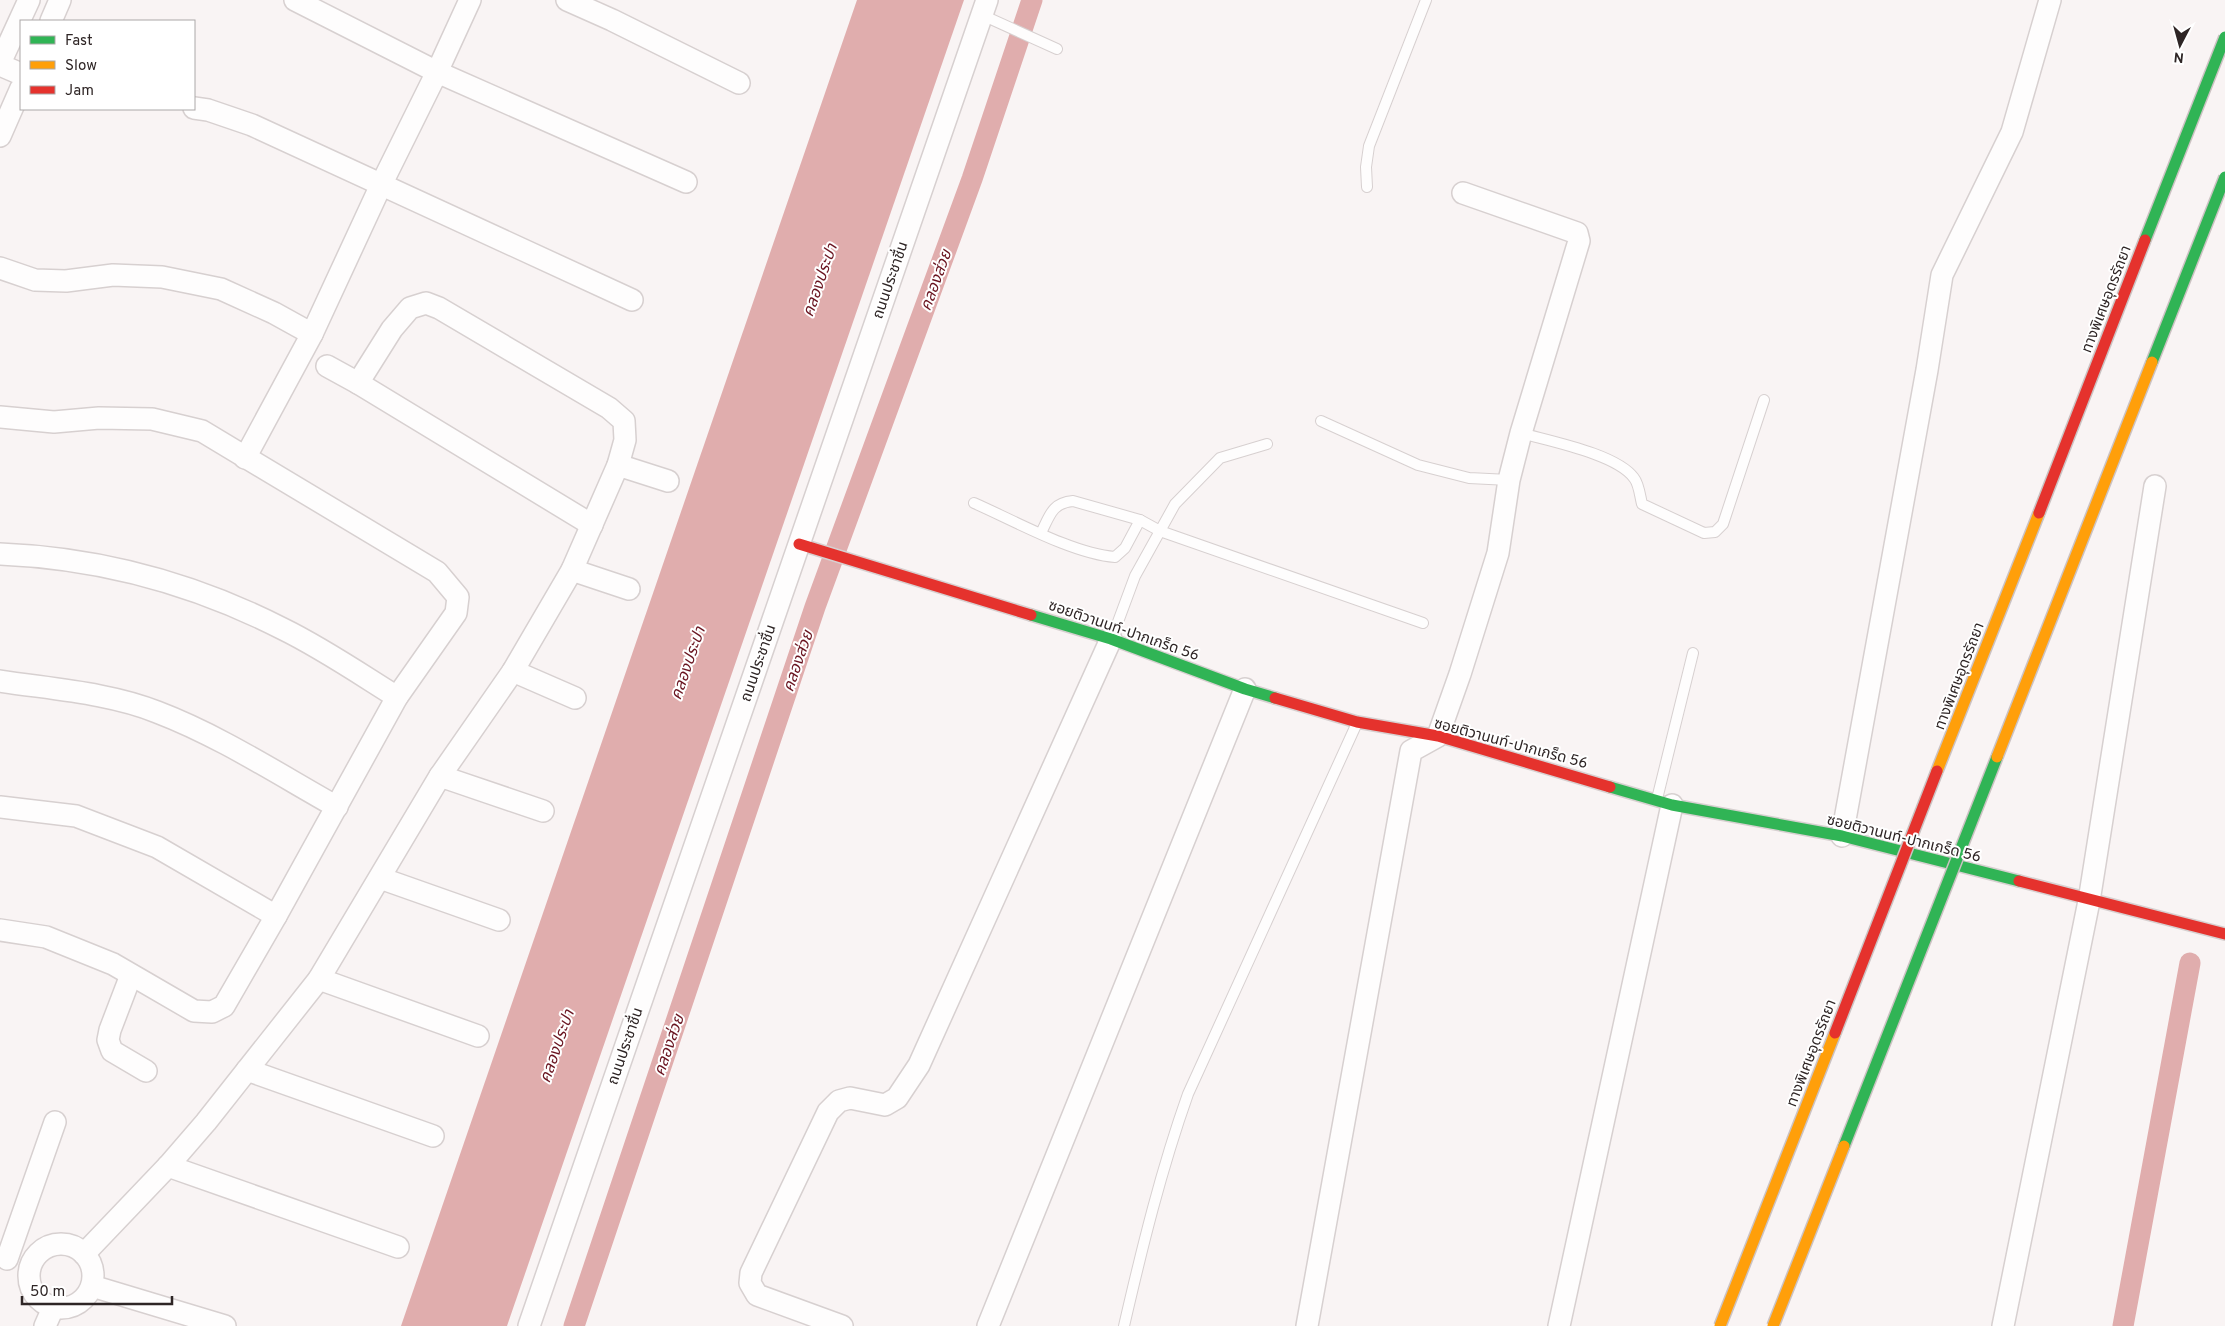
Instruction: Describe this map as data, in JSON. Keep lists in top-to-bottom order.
{
  "streets": {
    "main road": ["ทางพิเศษอุดรรัถยา", "ซอยติวานนท์-ปากเกร็ด 56"],
    "street": ["ถนนประชาชื่น"]
  },
  "crossings": [
    ["ถนนประชาชื่น", "ซอยติวานนท์-ปากเกร็ด 56"]
  ],
  "water": ["คลองประปา", "คลองส่วย"],
  "legend": ["Fast", "Slow", "Jam"],
  "scale_bar": "50 m",
  "north": "bottom"
}
